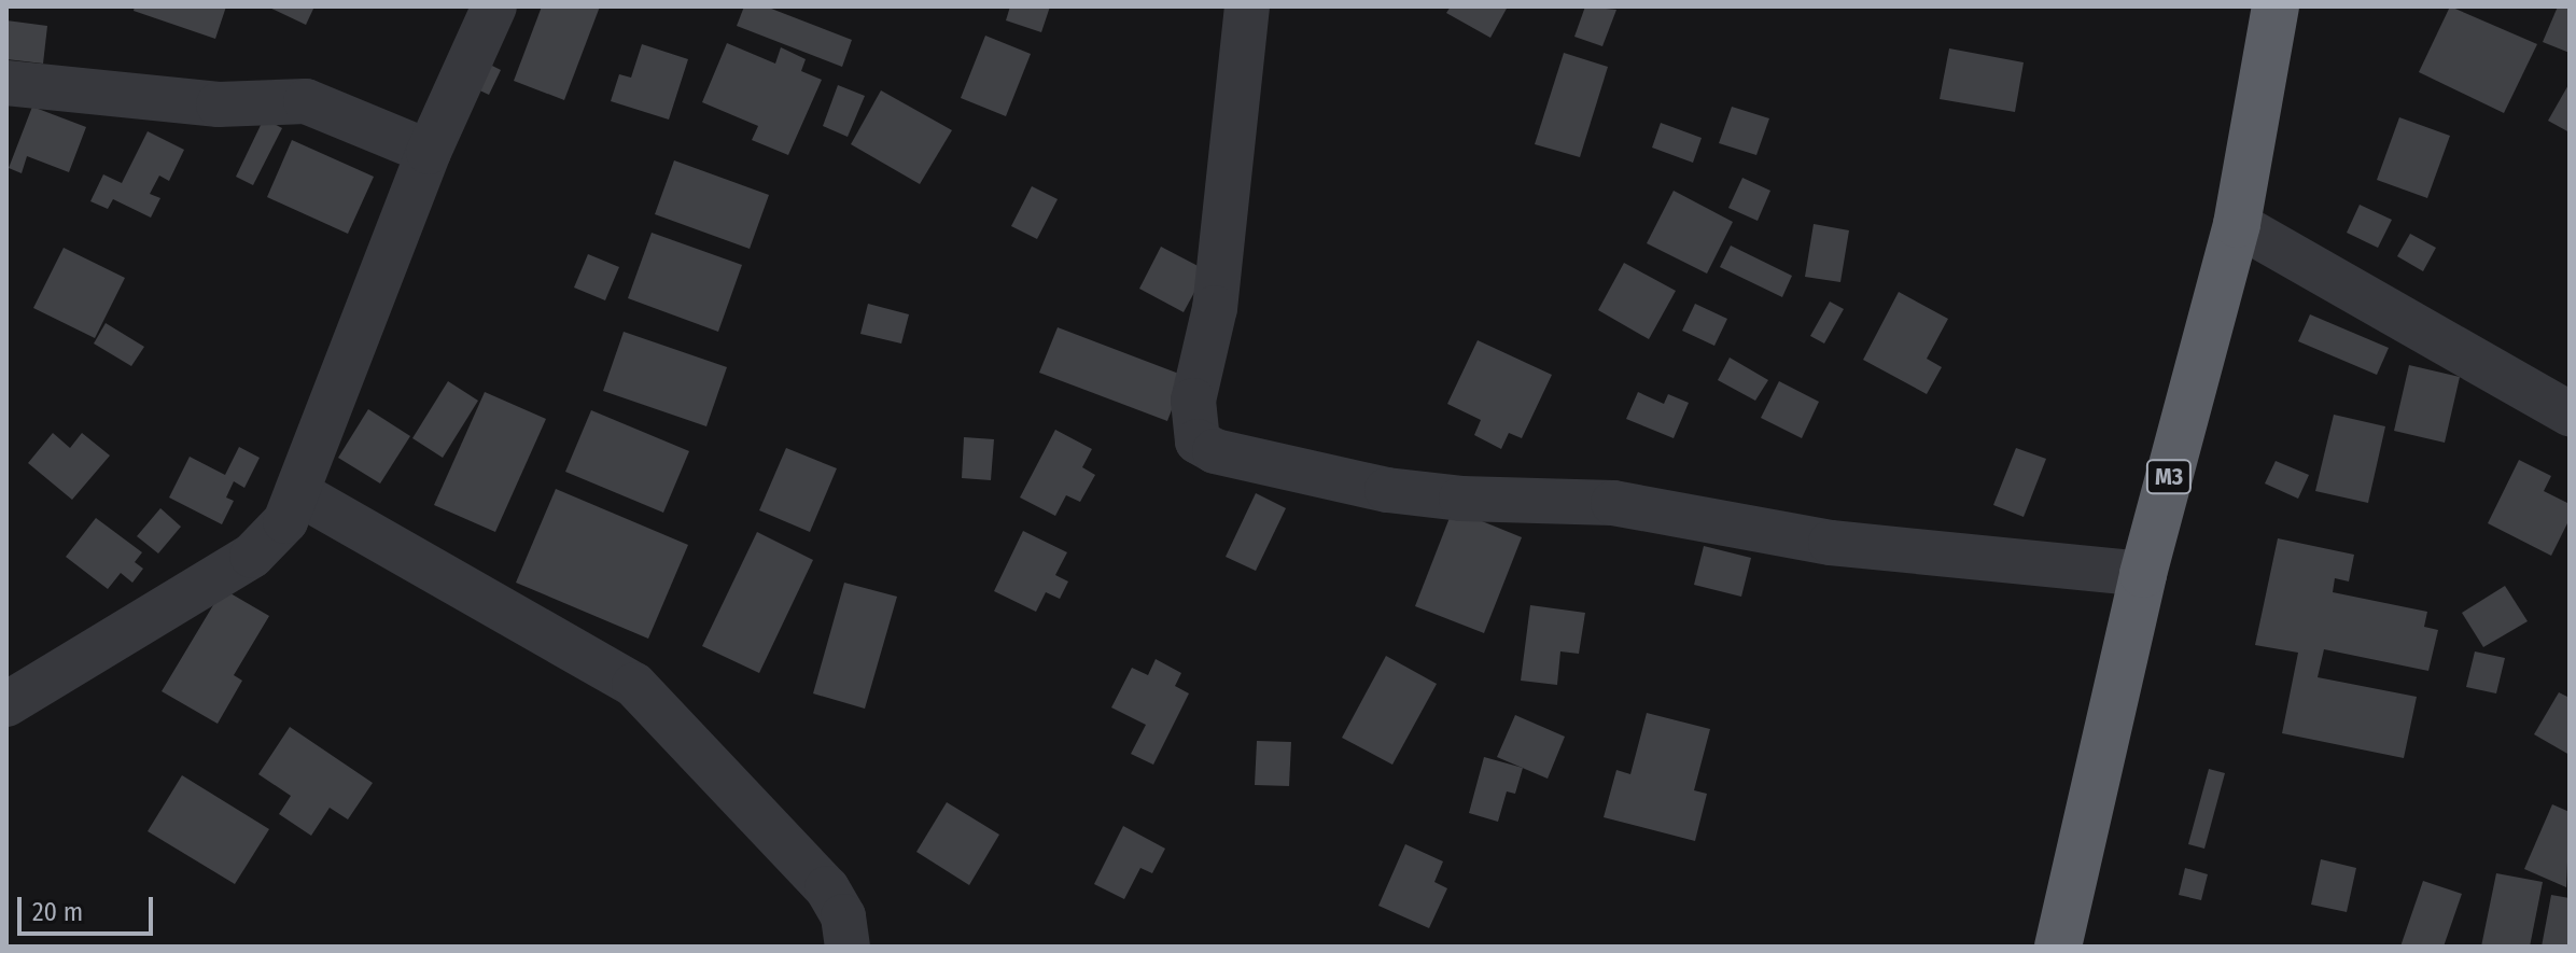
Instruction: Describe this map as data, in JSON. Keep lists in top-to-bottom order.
{
  "streets": {
    "highway": ["M3"]
  },
  "scale_bar": "20 m"
}
